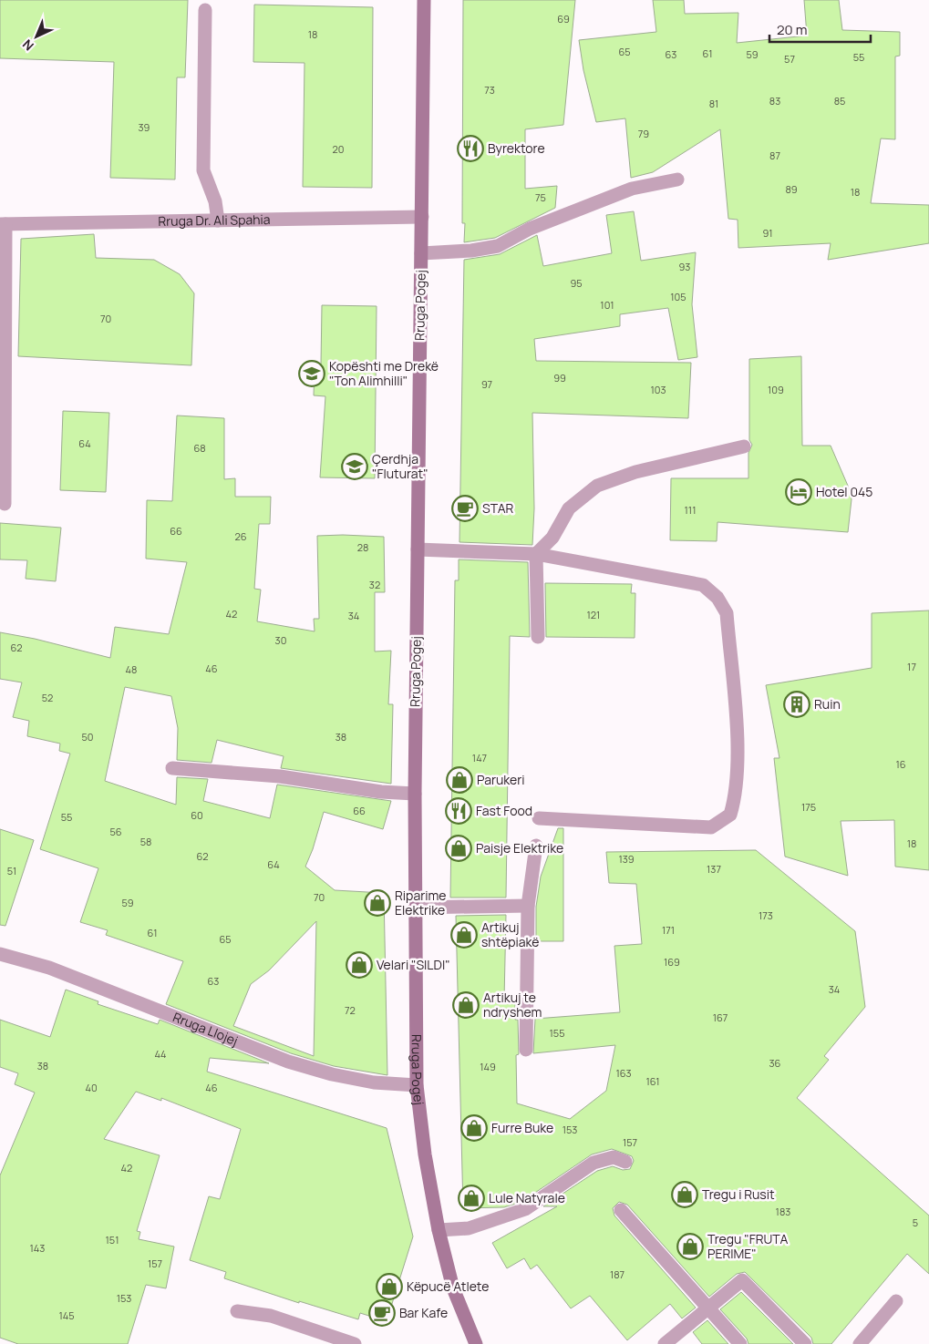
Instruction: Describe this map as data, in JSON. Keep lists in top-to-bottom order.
{
  "streets": {
    "main road": ["Rruga Pogej"],
    "street": ["Rruga Dr. Ali Spahia", "Rruga Llojej"]
  },
  "crossings": [
    ["Rruga Dr. Ali Spahia", "Rruga Pogej"],
    ["Rruga Pogej", "Rruga Llojej"]
  ],
  "places": {
    "restaurant": ["Byrektore", "Fast Food"],
    "school or university": ["Kopështi me Drekë \"Ton Alimhilli\"", "Çerdhja \"Fluturat\""],
    "hotel": ["Hotel 045"],
    "cafe": ["STAR", "Bar Kafe"],
    "building": ["Ruin"],
    "shop": [
      "Parukeri",
      "Paisje Elektrike",
      "Riparime Elektrike",
      "Artikuj shtëpiakë",
      "Velari \"SILDI\"",
      "Artikuj te ndryshem",
      "Furre Buke",
      "Tregu i Rusit",
      "Lule Natyrale",
      "Tregu \"FRUTA PERIME\"",
      "Këpucë Atlete"
    ]
  },
  "house_numbers": [
    "69",
    "18",
    "65",
    "61",
    "63",
    "59",
    "55",
    "57",
    "73",
    "83",
    "85",
    "81",
    "39",
    "79",
    "20",
    "87",
    "89",
    "18",
    "75",
    "91",
    "93",
    "95",
    "105",
    "101",
    "70",
    "99",
    "97",
    "103",
    "109",
    "64",
    "68",
    "111",
    "66",
    "26",
    "28",
    "32",
    "42",
    "121",
    "34",
    "30",
    "62",
    "17",
    "46",
    "48",
    "52",
    "50",
    "38",
    "147",
    "16",
    "175",
    "66",
    "60",
    "55",
    "56",
    "58",
    "18",
    "62",
    "139",
    "64",
    "137",
    "51",
    "70",
    "59",
    "173",
    "171",
    "61",
    "65",
    "169",
    "63",
    "34",
    "72",
    "167",
    "155",
    "44",
    "36",
    "38",
    "149",
    "163",
    "161",
    "40",
    "46",
    "153",
    "157",
    "42",
    "183",
    "5",
    "151",
    "143",
    "157",
    "187",
    "153",
    "145"
  ],
  "scale_bar": "20 m",
  "north": "bottom left"
}
